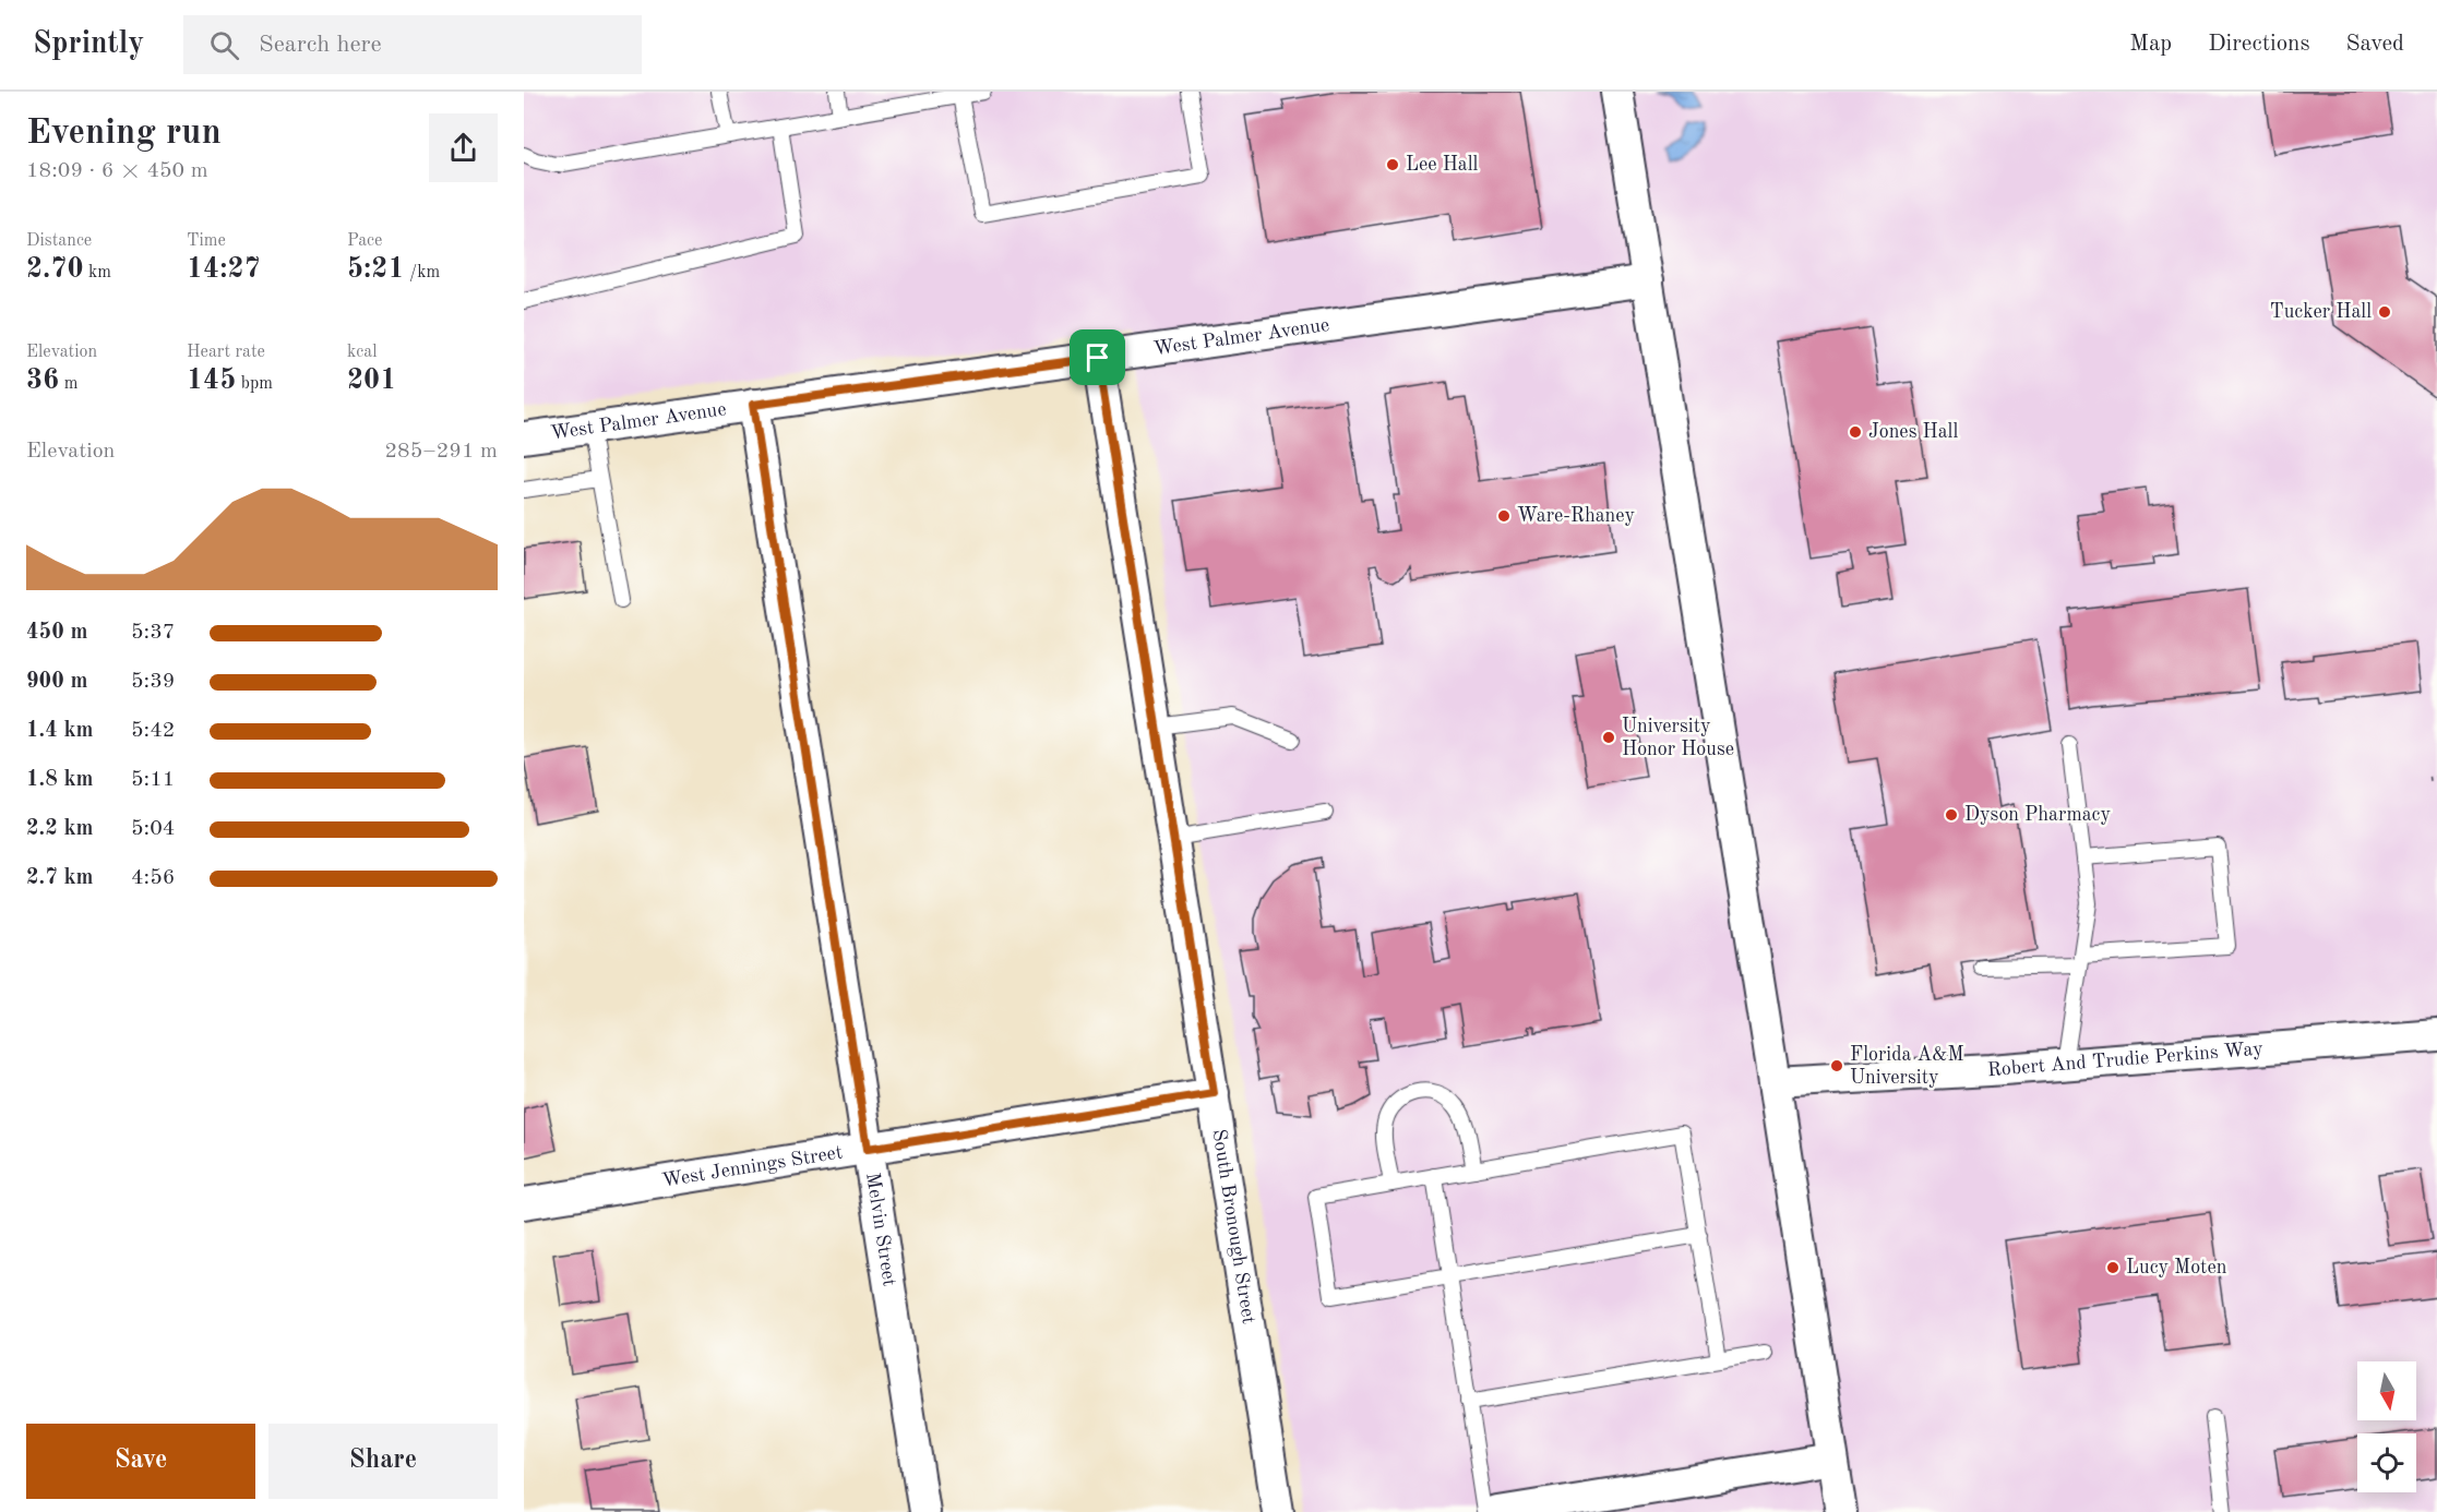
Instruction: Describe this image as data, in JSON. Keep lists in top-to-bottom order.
{
  "streets": {
    "street": [
      "West Palmer Avenue",
      "Robert And Trudie Perkins Way",
      "West Jennings Street",
      "South Bronough Street",
      "Melvin Street"
    ]
  },
  "crossings": [
    ["West Palmer Avenue", "South Bronough Street"],
    ["West Palmer Avenue", "Melvin Street"],
    ["West Jennings Street", "South Bronough Street"],
    ["West Jennings Street", "Melvin Street"]
  ],
  "places": [
    "Lee Hall",
    "Tucker Hall",
    "Jones Hall",
    "Ware-Rhaney",
    "University Honor House",
    "Dyson Pharmacy",
    "Florida A&M University",
    "Lucy Moten"
  ],
  "north": "bottom",
  "page": {
    "header": "Sprintly",
    "search": "Search here",
    "nav": ["Map", "Directions", "Saved"],
    "heading": ["Evening run", "18:09 · 6 × 450 m"],
    "stats": [
      ["Distance", "2.70 km"],
      ["Time", "14:27"],
      ["Pace", "5:21 /km"],
      ["Elevation", "36 m"],
      ["Heart rate", "145 bpm"],
      ["kcal", "201"]
    ],
    "chart": ["Elevation", "285–291 m"],
    "list": [
      {
        "name": "450 m",
        "note": "5:37"
      },
      {
        "name": "900 m",
        "note": "5:39"
      },
      {
        "name": "1.4 km",
        "note": "5:42"
      },
      {
        "name": "1.8 km",
        "note": "5:11"
      },
      {
        "name": "2.2 km",
        "note": "5:04"
      },
      {
        "name": "2.7 km",
        "note": "4:56"
      }
    ],
    "buttons": ["Save", "Share"]
  }
}
